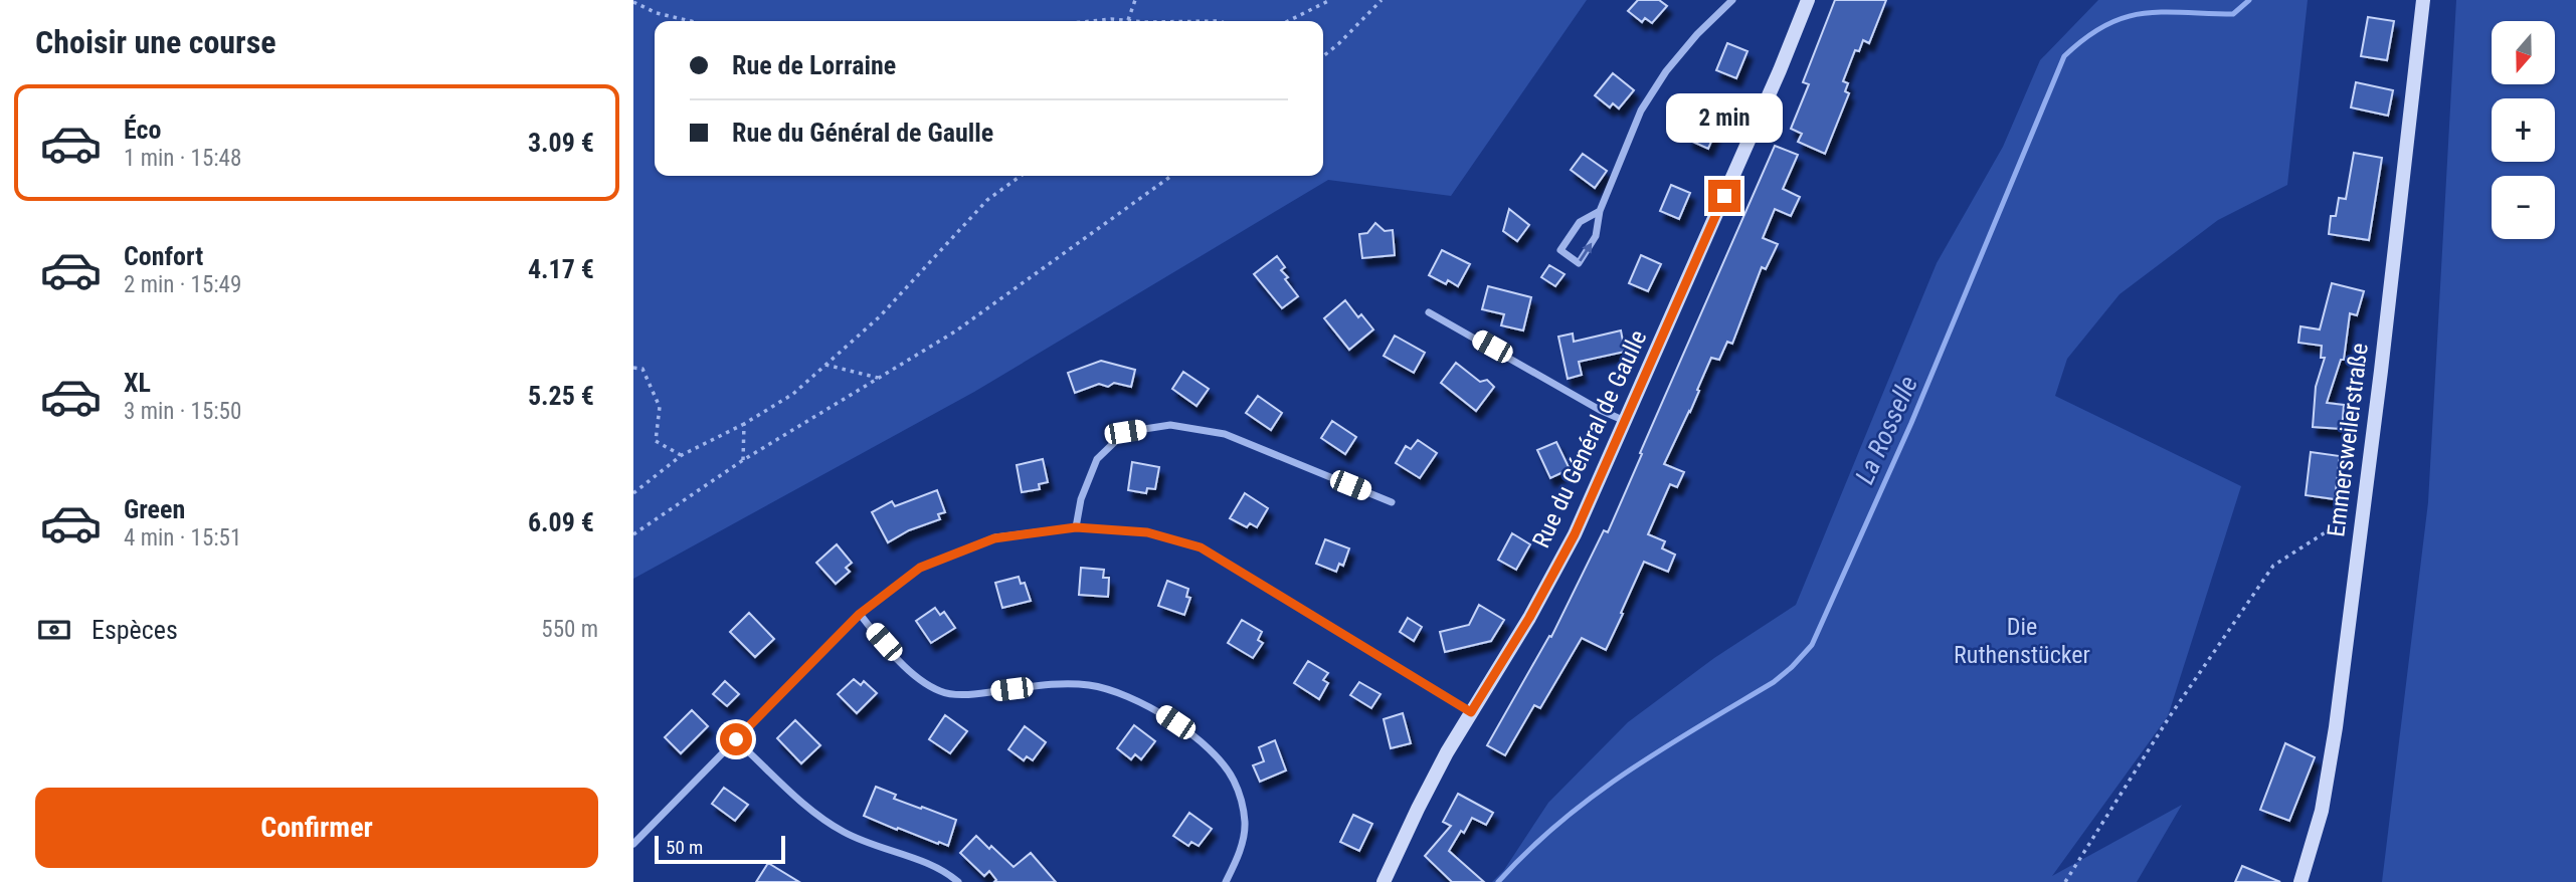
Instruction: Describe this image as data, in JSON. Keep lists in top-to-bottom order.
{
  "streets": {
    "main road": ["Rue du Général de Gaulle", "Emmersweilerstraße"]
  },
  "water": ["La Rosselle"],
  "parks": ["Die Ruthenstücker"],
  "scale_bar": "50 m",
  "north": "bottom",
  "page": {
    "heading": "Choisir une course",
    "map_buttons": ["+", "−"],
    "banner": ["Rue de Lorraine", "Rue du Général de Gaulle"],
    "list": [
      {
        "name": "Éco",
        "note": "1 min · 15:48",
        "value": "3.09 €"
      },
      {
        "name": "Confort",
        "note": "2 min · 15:49",
        "value": "4.17 €"
      },
      {
        "name": "XL",
        "note": "3 min · 15:50",
        "value": "5.25 €"
      },
      {
        "name": "Green",
        "note": "4 min · 15:51",
        "value": "6.09 €"
      }
    ],
    "bubble": "2 min",
    "pay": ["Espèces", "550 m"],
    "buttons": "Confirmer",
    "scale": "50 m"
  }
}
